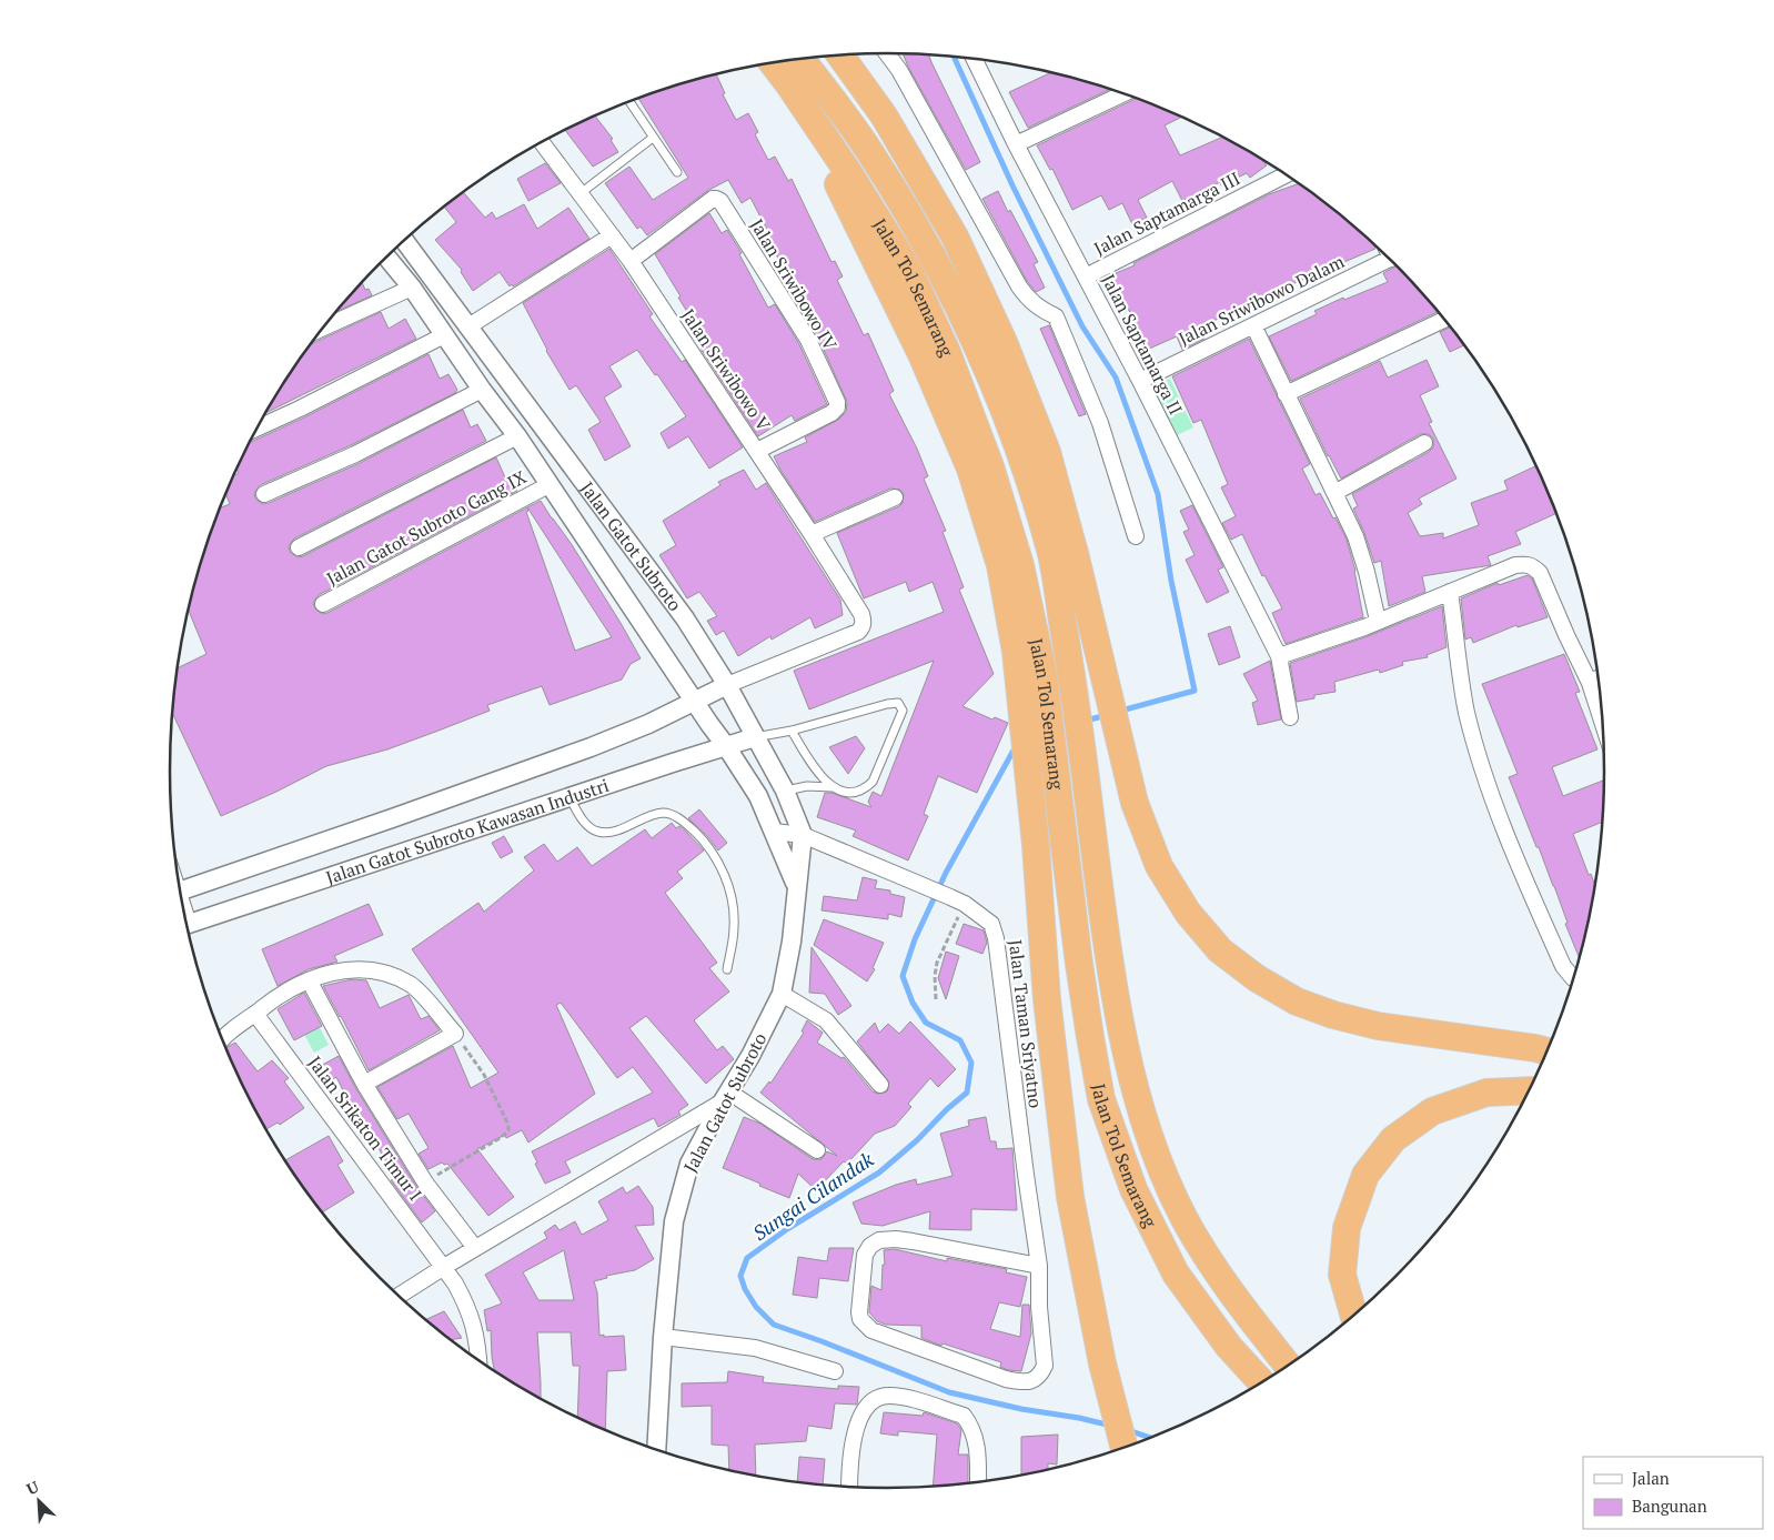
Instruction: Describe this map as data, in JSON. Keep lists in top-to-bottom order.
{
  "streets": {
    "highway": ["Jalan Tol Semarang"],
    "street": [
      "Jalan Saptamarga III",
      "Jalan Sriwibowo IV",
      "Jalan Sriwibowo Dalam",
      "Jalan Saptamarga II",
      "Jalan Sriwibowo V",
      "Jalan Gatot Subroto Gang IX",
      "Jalan Gatot Subroto",
      "Jalan Gatot Subroto Kawasan Industri",
      "Jalan Taman Sriyatno",
      "Jalan Srikaton Timur I"
    ]
  },
  "crossings": [
    ["Jalan Saptamarga III", "Jalan Saptamarga II"],
    ["Jalan Sriwibowo IV", "Jalan Sriwibowo V"],
    ["Jalan Sriwibowo Dalam", "Jalan Saptamarga II"],
    ["Jalan Sriwibowo V", "Jalan Gatot Subroto"],
    ["Jalan Sriwibowo V", "Jalan Gatot Subroto Kawasan Industri"],
    ["Jalan Gatot Subroto Gang IX", "Jalan Gatot Subroto"],
    ["Jalan Gatot Subroto", "Jalan Gatot Subroto Kawasan Industri"],
    ["Jalan Gatot Subroto", "Jalan Taman Sriyatno"]
  ],
  "water": ["Sungai Cilandak"],
  "legend": ["Jalan", "Bangunan"],
  "north": "top left"
}
